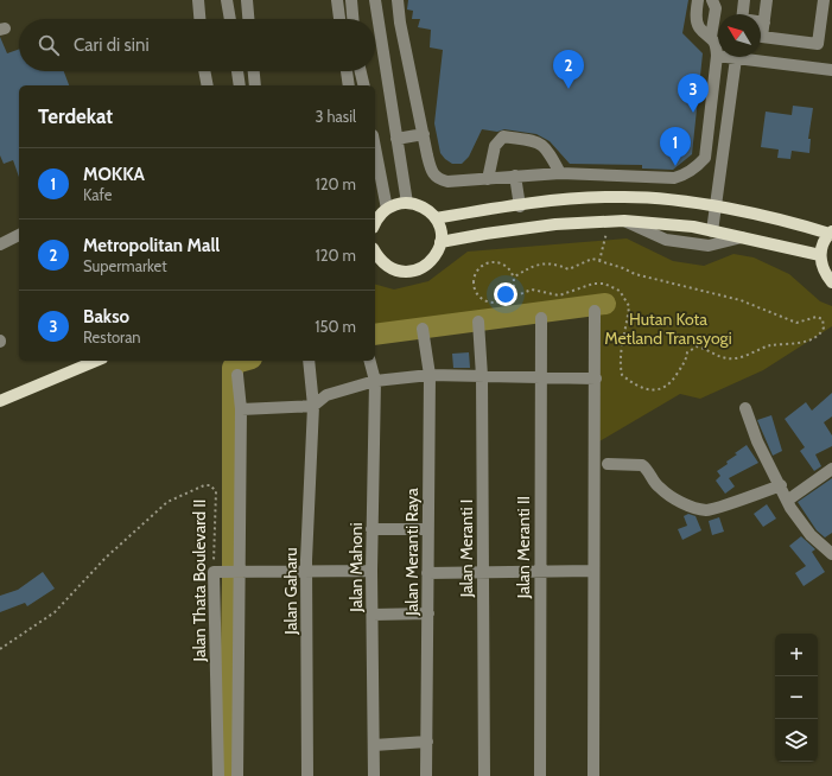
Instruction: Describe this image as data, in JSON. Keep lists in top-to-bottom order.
{
  "streets": {
    "street": [
      "Jalan Meranti II",
      "Jalan Meranti I",
      "Jalan Meranti Raya",
      "Jalan Mahoni",
      "Jalan Thata Boulevard II",
      "Jalan Gaharu"
    ]
  },
  "parks": ["Hutan Kota Metland Transyogi"],
  "north": "top left",
  "page": {
    "search": "Cari di sini",
    "pins": ["2", "3", "1"],
    "heading": ["Terdekat", "3 hasil"],
    "list": [
      {
        "mark": "1",
        "name": "MOKKA",
        "note": "Kafe",
        "value": "120 m"
      },
      {
        "mark": "2",
        "name": "Metropolitan Mall",
        "note": "Supermarket",
        "value": "120 m"
      },
      {
        "mark": "3",
        "name": "Bakso",
        "note": "Restoran",
        "value": "150 m"
      }
    ],
    "map_buttons": ["+", "−"]
  }
}
